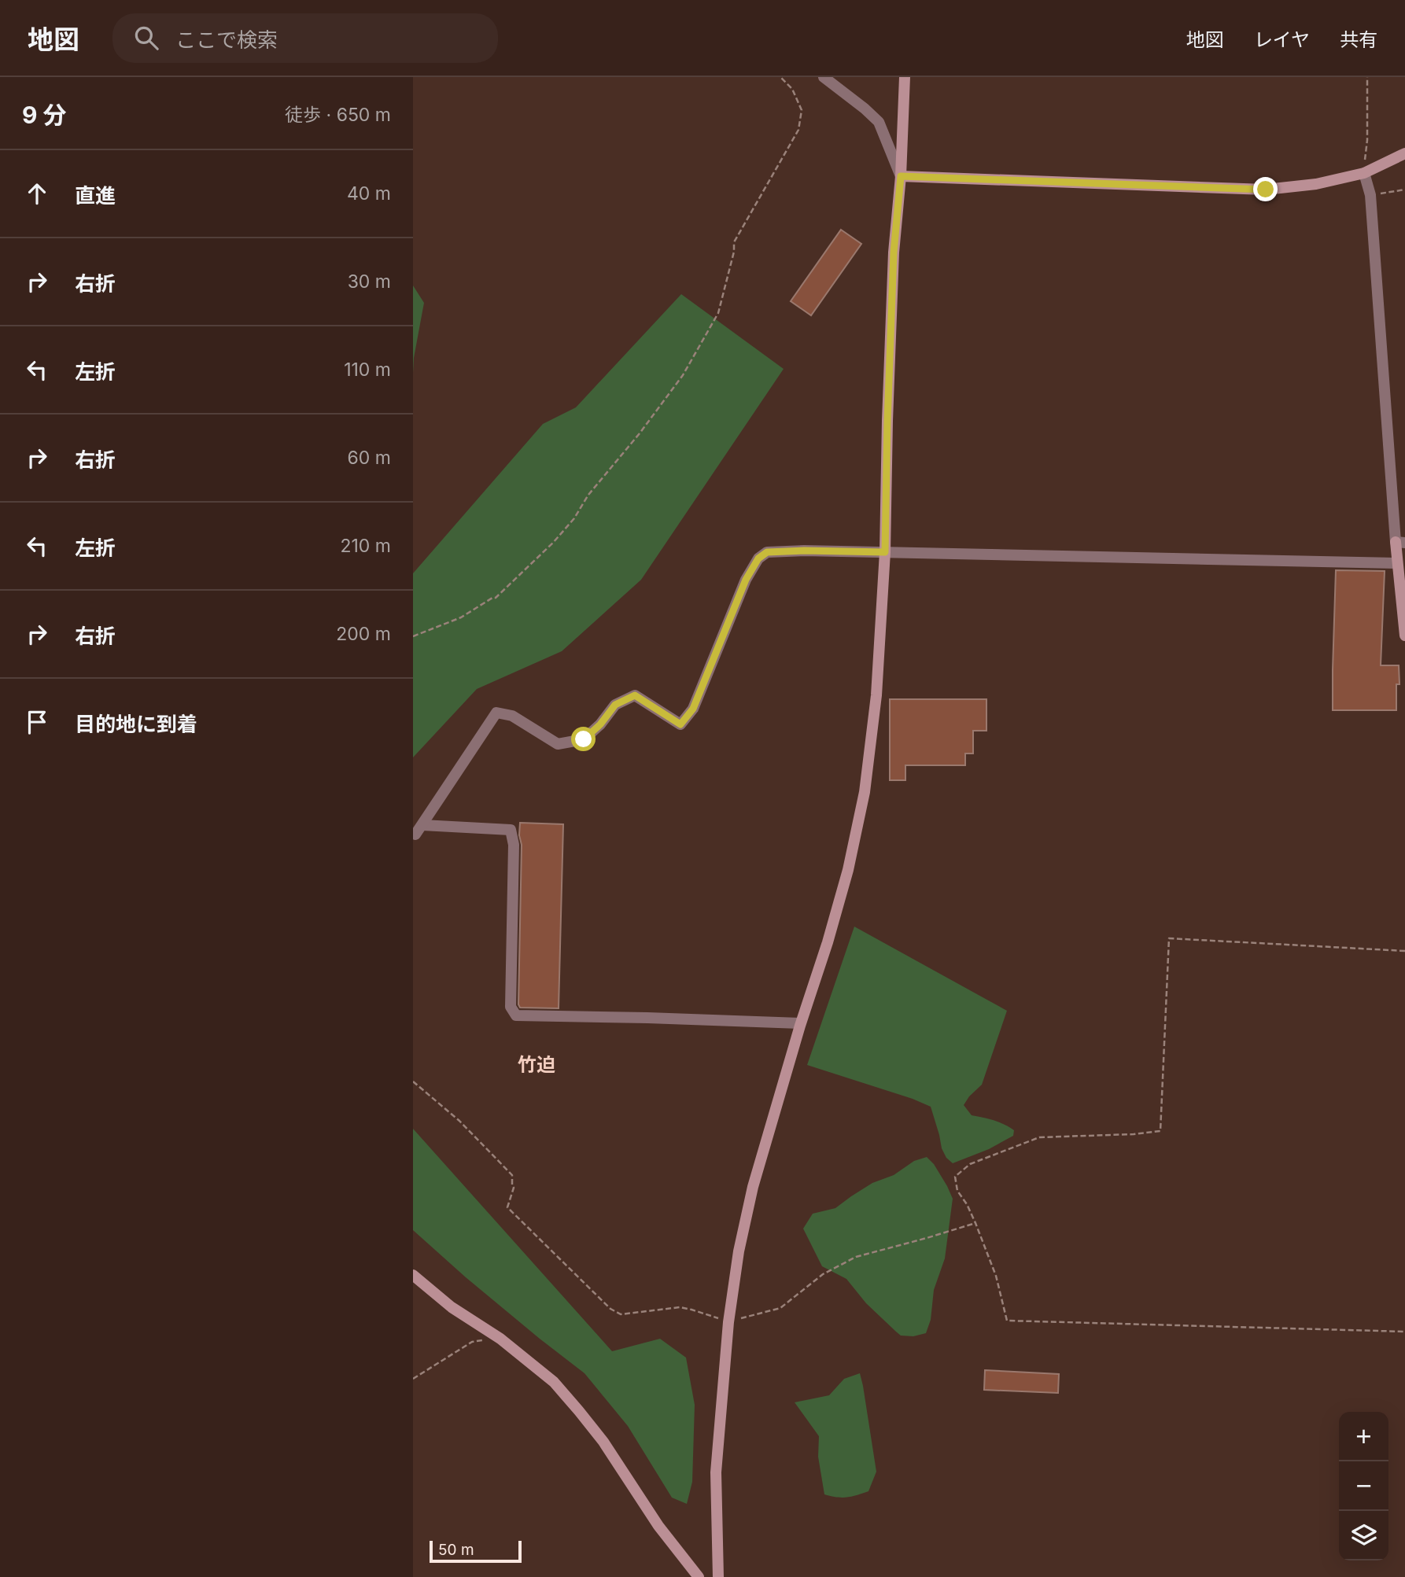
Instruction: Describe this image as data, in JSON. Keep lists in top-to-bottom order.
{
  "districts": ["竹迫"],
  "scale_bar": "50 m",
  "page": {
    "header": "地図",
    "search": "ここで検索",
    "nav": ["地図", "レイヤ", "共有"],
    "heading": ["9 分", "徒歩 · 650 m"],
    "list": [
      ["直進", "40 m"],
      ["右折", "30 m"],
      ["左折", "110 m"],
      ["右折", "60 m"],
      ["左折", "210 m"],
      ["右折", "200 m"],
      "目的地に到着"
    ],
    "map_buttons": ["+", "−"],
    "scale": "50 m"
  }
}
